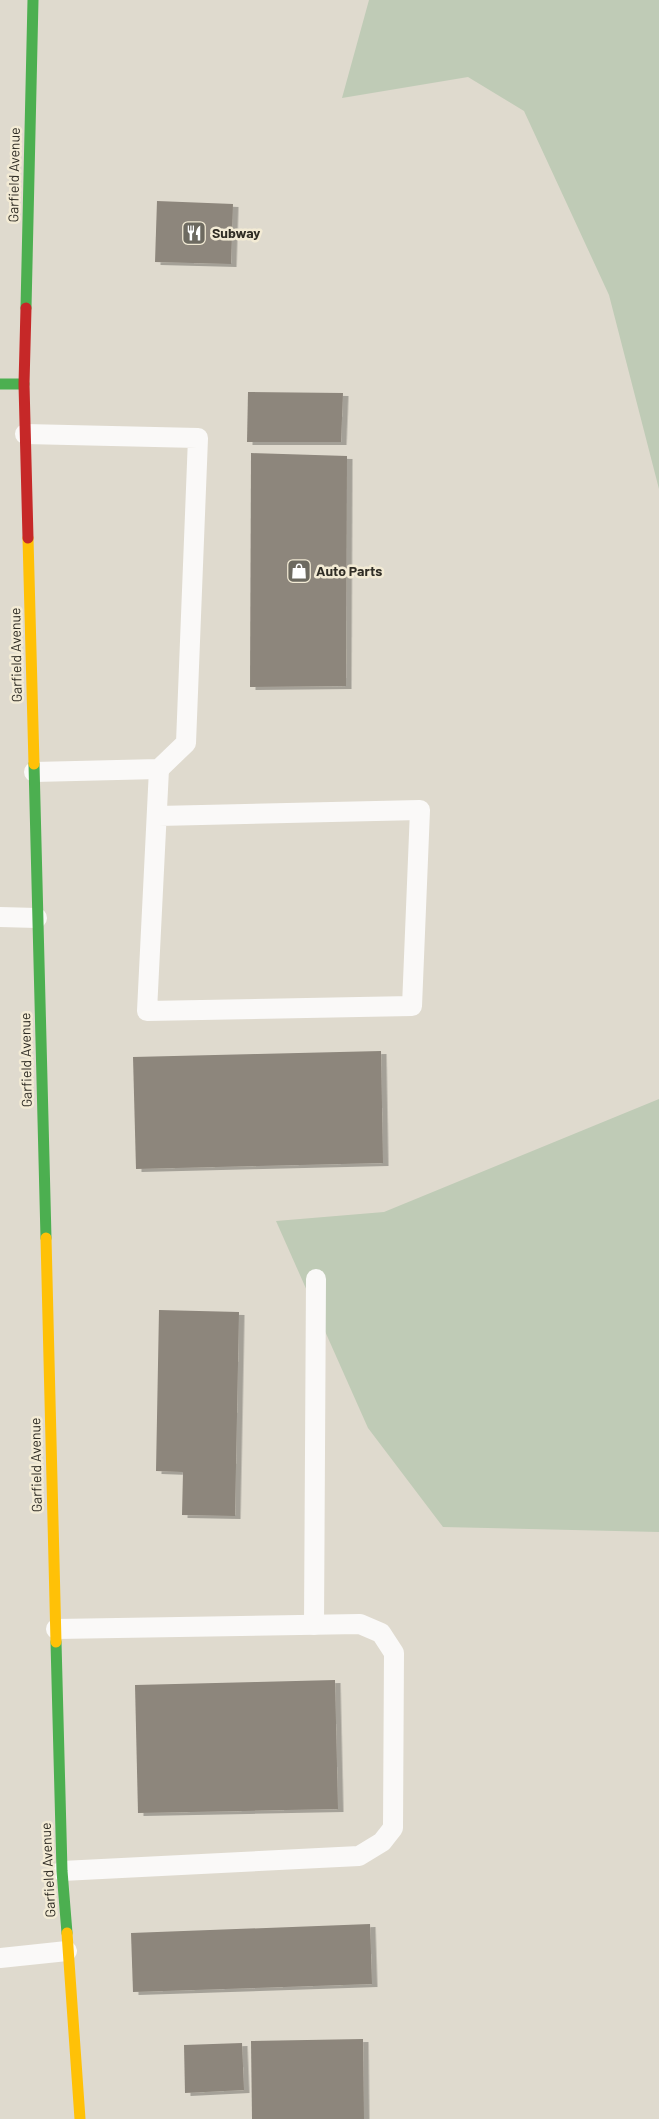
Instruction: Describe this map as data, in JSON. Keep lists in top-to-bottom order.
{
  "streets": {
    "main road": ["Garfield Avenue"]
  },
  "places": {
    "restaurant": ["Subway"],
    "shop": ["Auto Parts"]
  }
}
